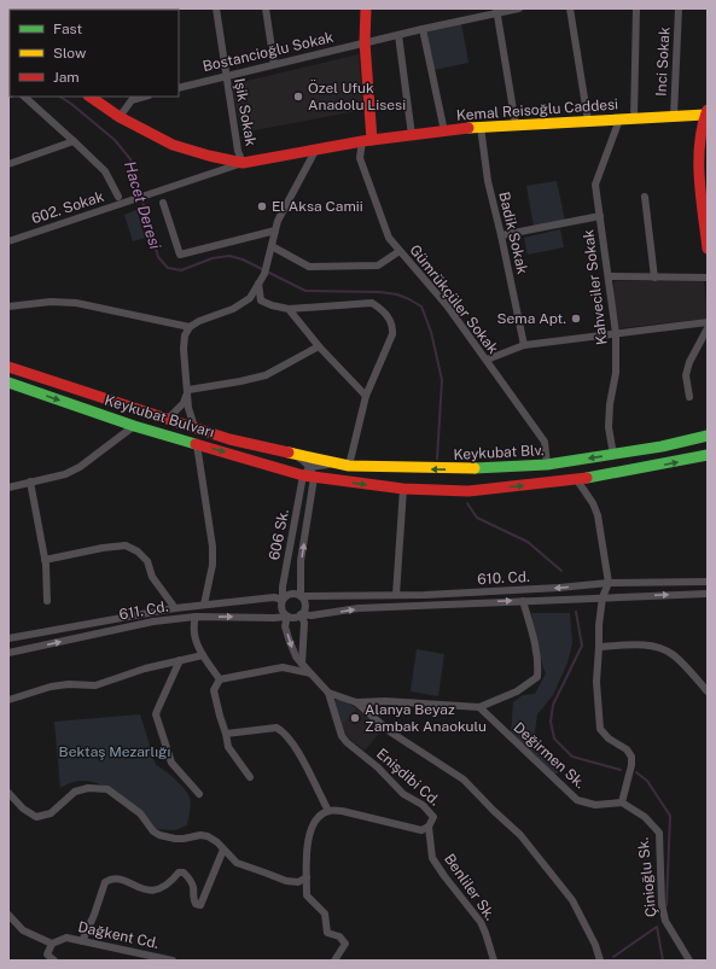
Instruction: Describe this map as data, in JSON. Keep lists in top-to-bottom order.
{
  "streets": {
    "main road": ["Kemal Reisoğlu Caddesi", "Keykubat Bulvarı", "Keykubat Blv."],
    "street": [
      "Bostancioğlu Sokak",
      "Inci Sokak",
      "Işik Sokak",
      "602. Sokak",
      "Badik Sokak",
      "Kahveciler Sokak",
      "Gümrükçüler Sokak",
      "606 Sk.",
      "610. Cd.",
      "611. Cd.",
      "Değirmen Sk.",
      "Enişdibi Cd.",
      "Çinioğlu Sk.",
      "Benliler Sk.",
      "Dağkent Cd."
    ]
  },
  "crossings": [
    ["Bostancioğlu Sokak", "Işik Sokak"],
    ["Inci Sokak", "Kemal Reisoğlu Caddesi"],
    ["Kemal Reisoğlu Caddesi", "Işik Sokak"],
    ["Kemal Reisoğlu Caddesi", "602. Sokak"],
    ["Kemal Reisoğlu Caddesi", "Badik Sokak"],
    ["Kemal Reisoğlu Caddesi", "Kahveciler Sokak"],
    ["Kemal Reisoğlu Caddesi", "Gümrükçüler Sokak"],
    ["Işik Sokak", "602. Sokak"],
    ["Kahveciler Sokak", "Keykubat Blv."],
    ["Gümrükçüler Sokak", "Keykubat Blv."],
    ["Keykubat Bulvarı", "Keykubat Blv."],
    ["Keykubat Bulvarı", "606 Sk."],
    ["606 Sk.", "610. Cd."],
    ["606 Sk.", "611. Cd."],
    ["610. Cd.", "611. Cd."],
    ["Değirmen Sk.", "Çinioğlu Sk."],
    ["Enişdibi Cd.", "Benliler Sk."]
  ],
  "water": ["Hacet Deresi"],
  "parks": ["Bektaş Mezarlığı"],
  "places": [
    "Özel Ufuk Anadolu Lisesi",
    "El Aksa Camii",
    "Sema Apt.",
    "Alanya Beyaz Zambak Anaokulu"
  ],
  "legend": ["Fast", "Slow", "Jam"]
}
